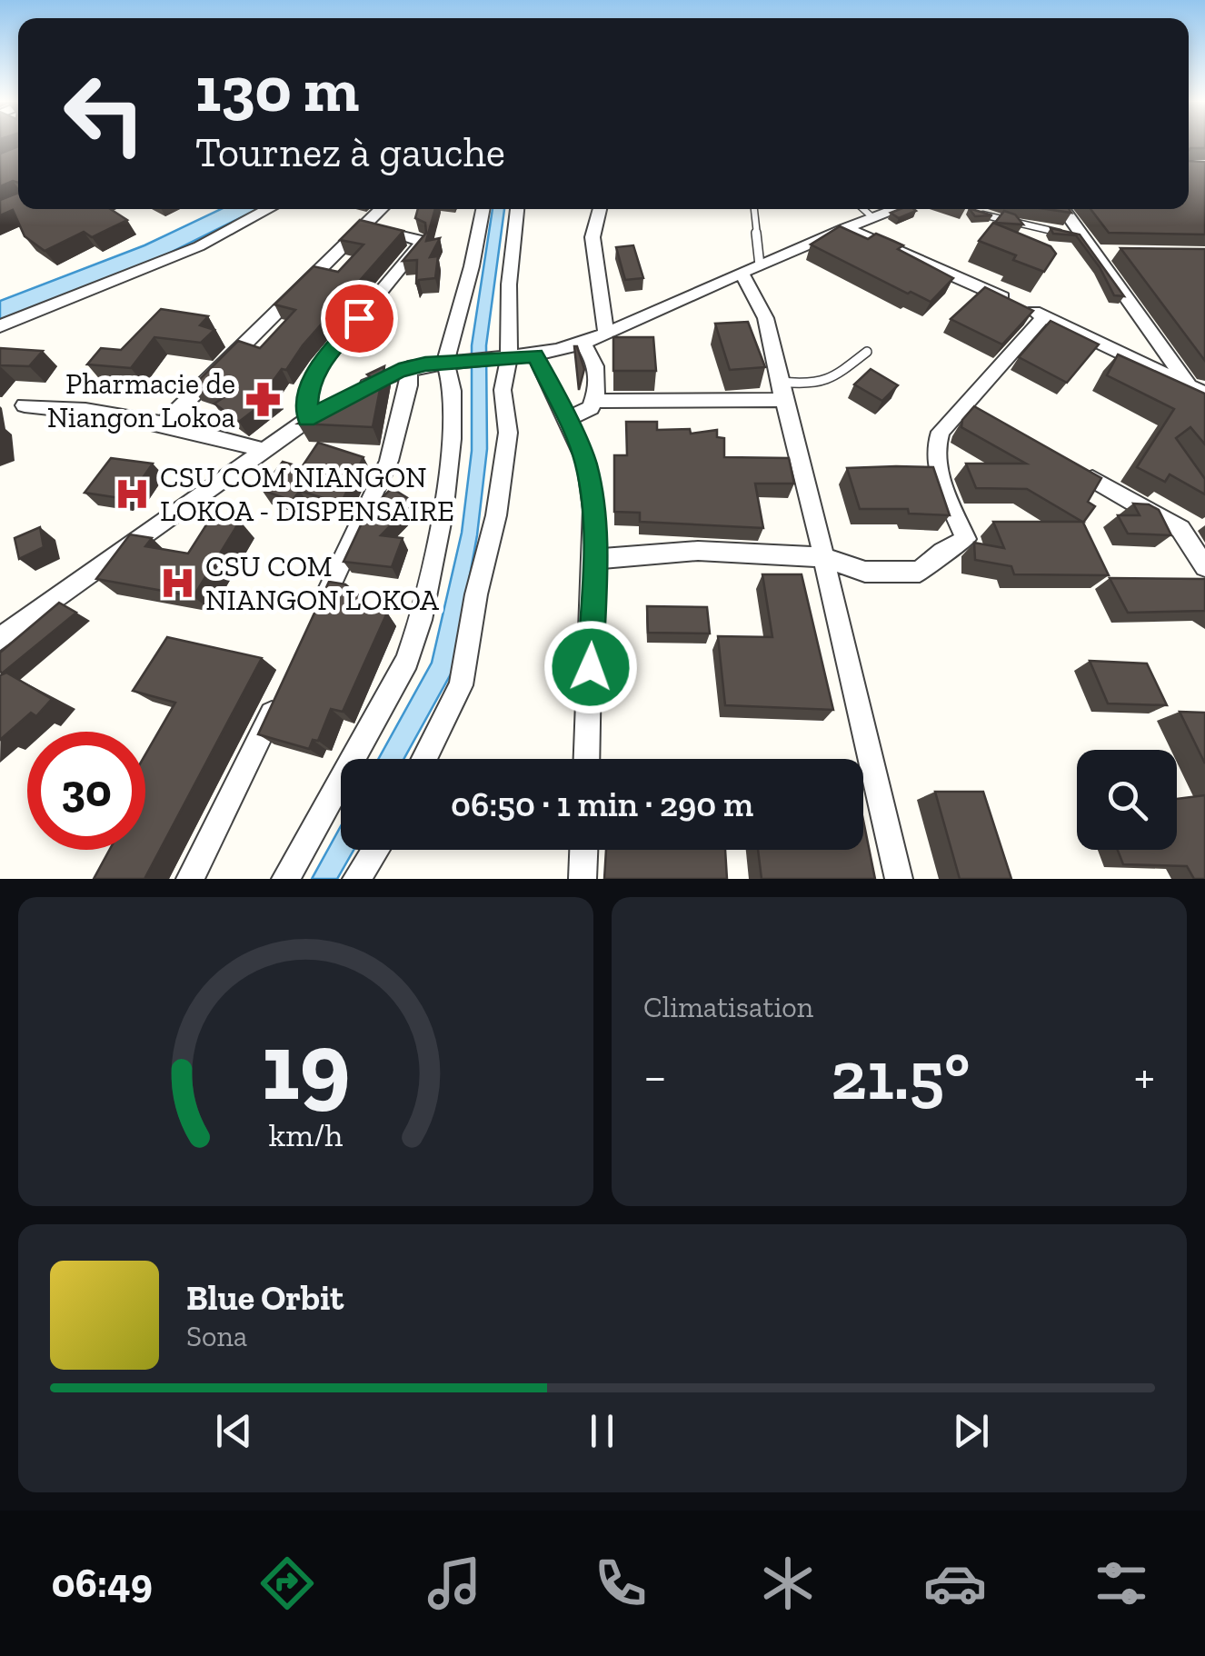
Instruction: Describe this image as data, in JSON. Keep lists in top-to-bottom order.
{
  "places": {
    "pharmacy": ["Pharmacie de Niangon Lokoa"],
    "hospital": ["CSU COM NIANGON LOKOA - DISPENSAIRE", "CSU COM NIANGON LOKOA"]
  },
  "page": {
    "turn": ["130 m", "Tournez à gauche"],
    "limit": "30",
    "trip": "06:50 · 1 min · 290 m",
    "tile": "Climatisation",
    "heat": ["−", "21.5°", "+"],
    "song": ["Blue Orbit", "Sona"],
    "tabs": "06:49",
    "gauge": ["19", "km/h"]
  }
}
